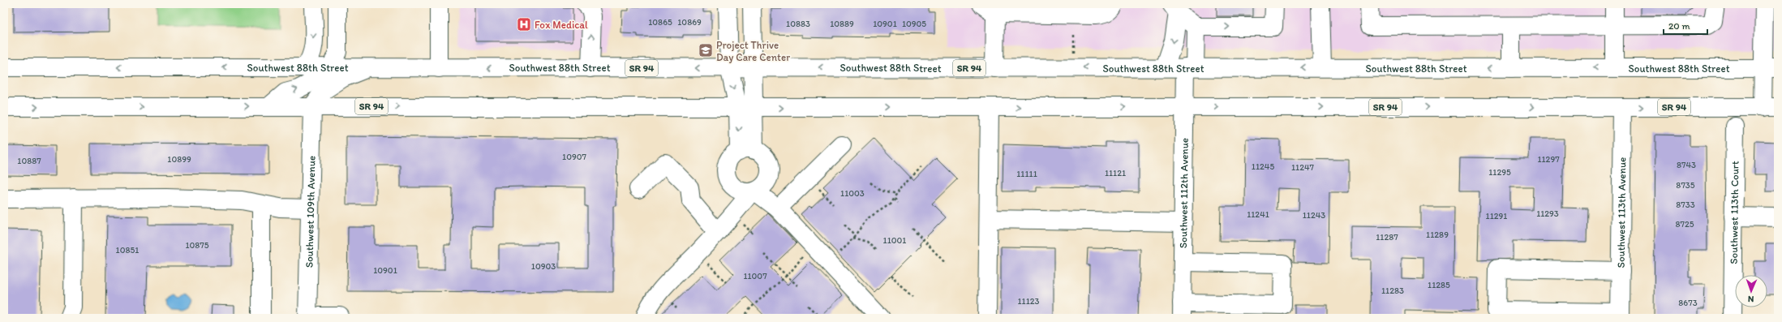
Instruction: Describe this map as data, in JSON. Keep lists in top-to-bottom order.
{
  "streets": {
    "main road": [
      "Southwest 88th Street",
      "SR 94",
      "Southwest 112th Avenue",
      "Southwest 109th Avenue",
      "Southwest 113th Avenue",
      "Southwest 113th Court"
    ]
  },
  "crossings": [
    ["Southwest 88th Street", "Southwest 112th Avenue"],
    ["SR 94", "Southwest 112th Avenue"],
    ["SR 94", "Southwest 109th Avenue"],
    ["SR 94", "Southwest 113th Avenue"]
  ],
  "places": {
    "hospital": ["Fox Medical"],
    "school or university": ["Project Thrive Day Care Center"]
  },
  "house_numbers": [
    "10865",
    "10869",
    "10883",
    "10889",
    "10901",
    "10905",
    "10907",
    "10899",
    "11297",
    "10887",
    "8743",
    "11245",
    "11247",
    "11295",
    "11121",
    "11111",
    "8735",
    "11003",
    "8733",
    "11293",
    "11241",
    "11243",
    "11291",
    "8725",
    "11289",
    "11287",
    "11001",
    "10875",
    "10851",
    "10903",
    "10901",
    "11007",
    "11285",
    "11283",
    "11123",
    "8673"
  ],
  "scale_bar": "20 m",
  "north": "bottom"
}
